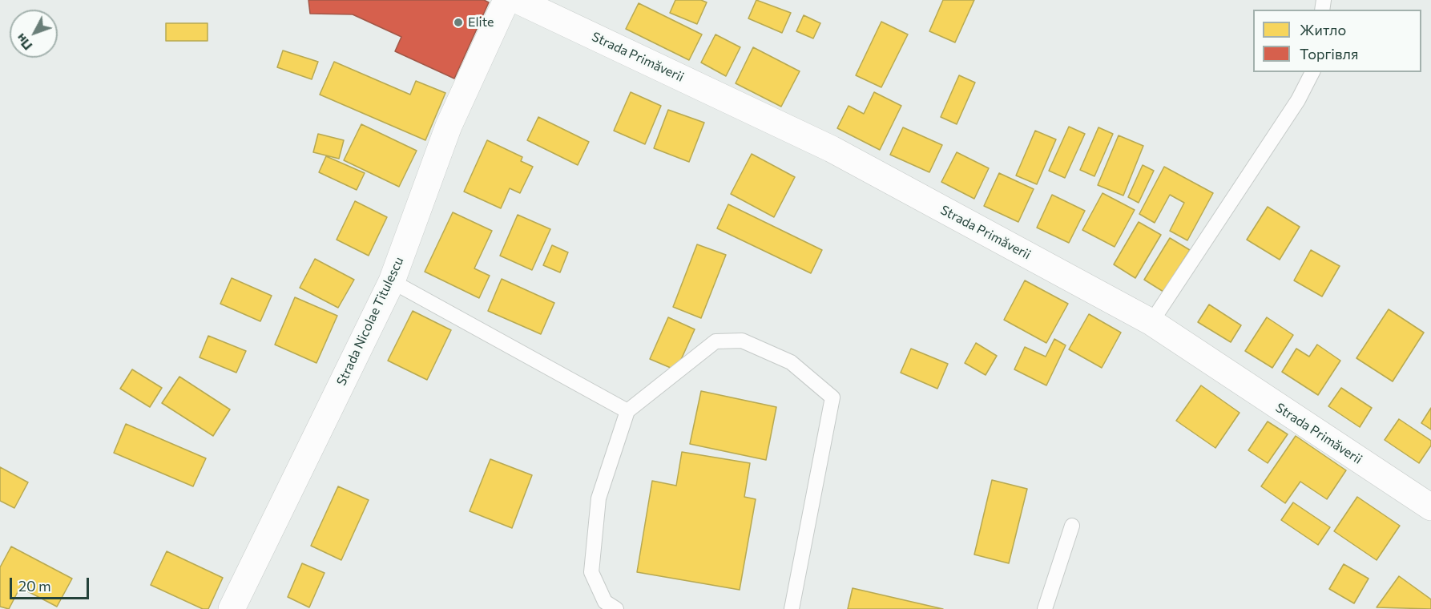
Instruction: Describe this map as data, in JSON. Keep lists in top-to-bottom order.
{
  "streets": {
    "street": ["Strada Primăverii", "Strada Nicolae Titulescu"]
  },
  "places": ["Elite"],
  "legend": ["Житло", "Торгівля"],
  "scale_bar": "20 m",
  "north": "bottom left"
}
